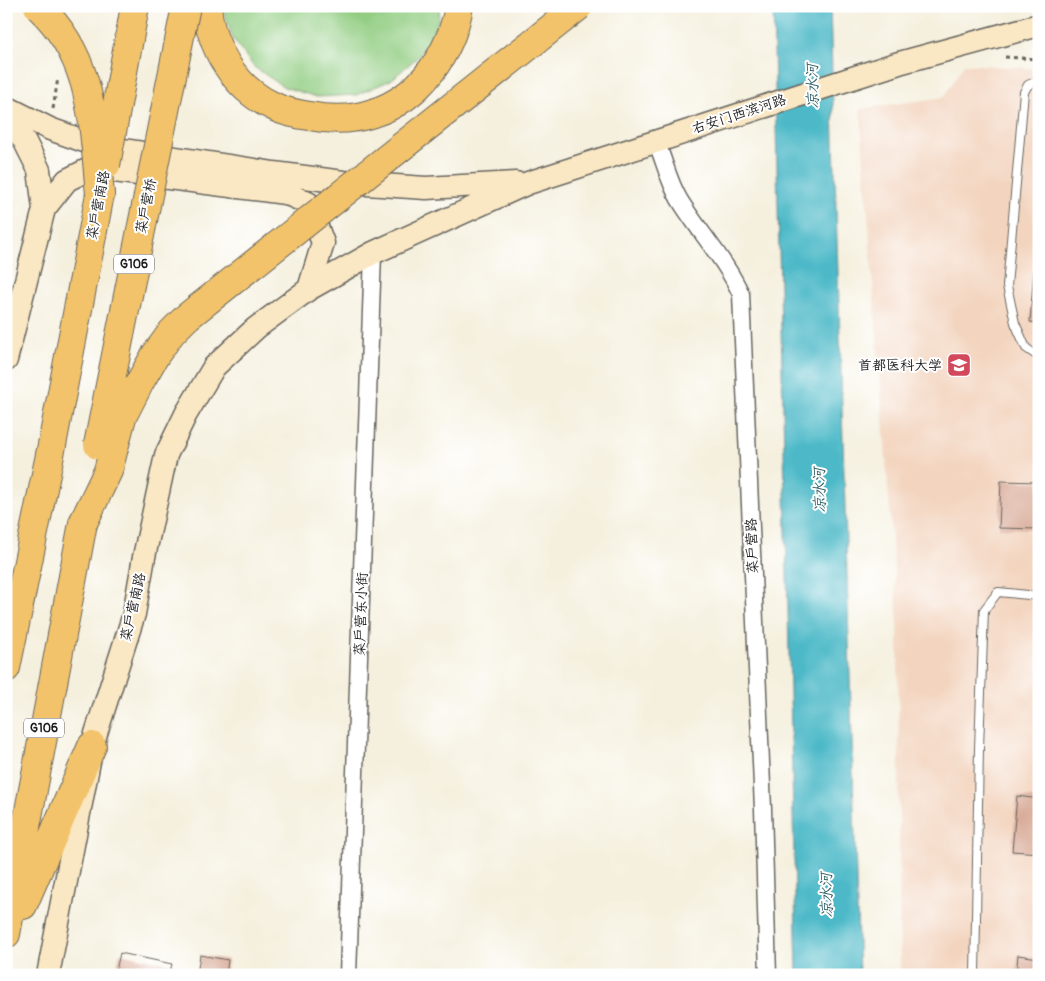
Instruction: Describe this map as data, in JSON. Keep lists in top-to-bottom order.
{
  "streets": {
    "highway": ["菜户营南路", "菜户营桥", "G106"],
    "street": ["右安门西滨河路", "菜户营路", "菜户营东小街"]
  },
  "crossings": [
    ["右安门西滨河路", "菜户营南路"],
    ["右安门西滨河路", "菜户营路"],
    ["菜户营南路", "菜户营东小街"],
    ["菜户营桥", "G106"]
  ],
  "water": ["凉水河"],
  "places": {
    "school or university": ["首都医科大学"]
  }
}
